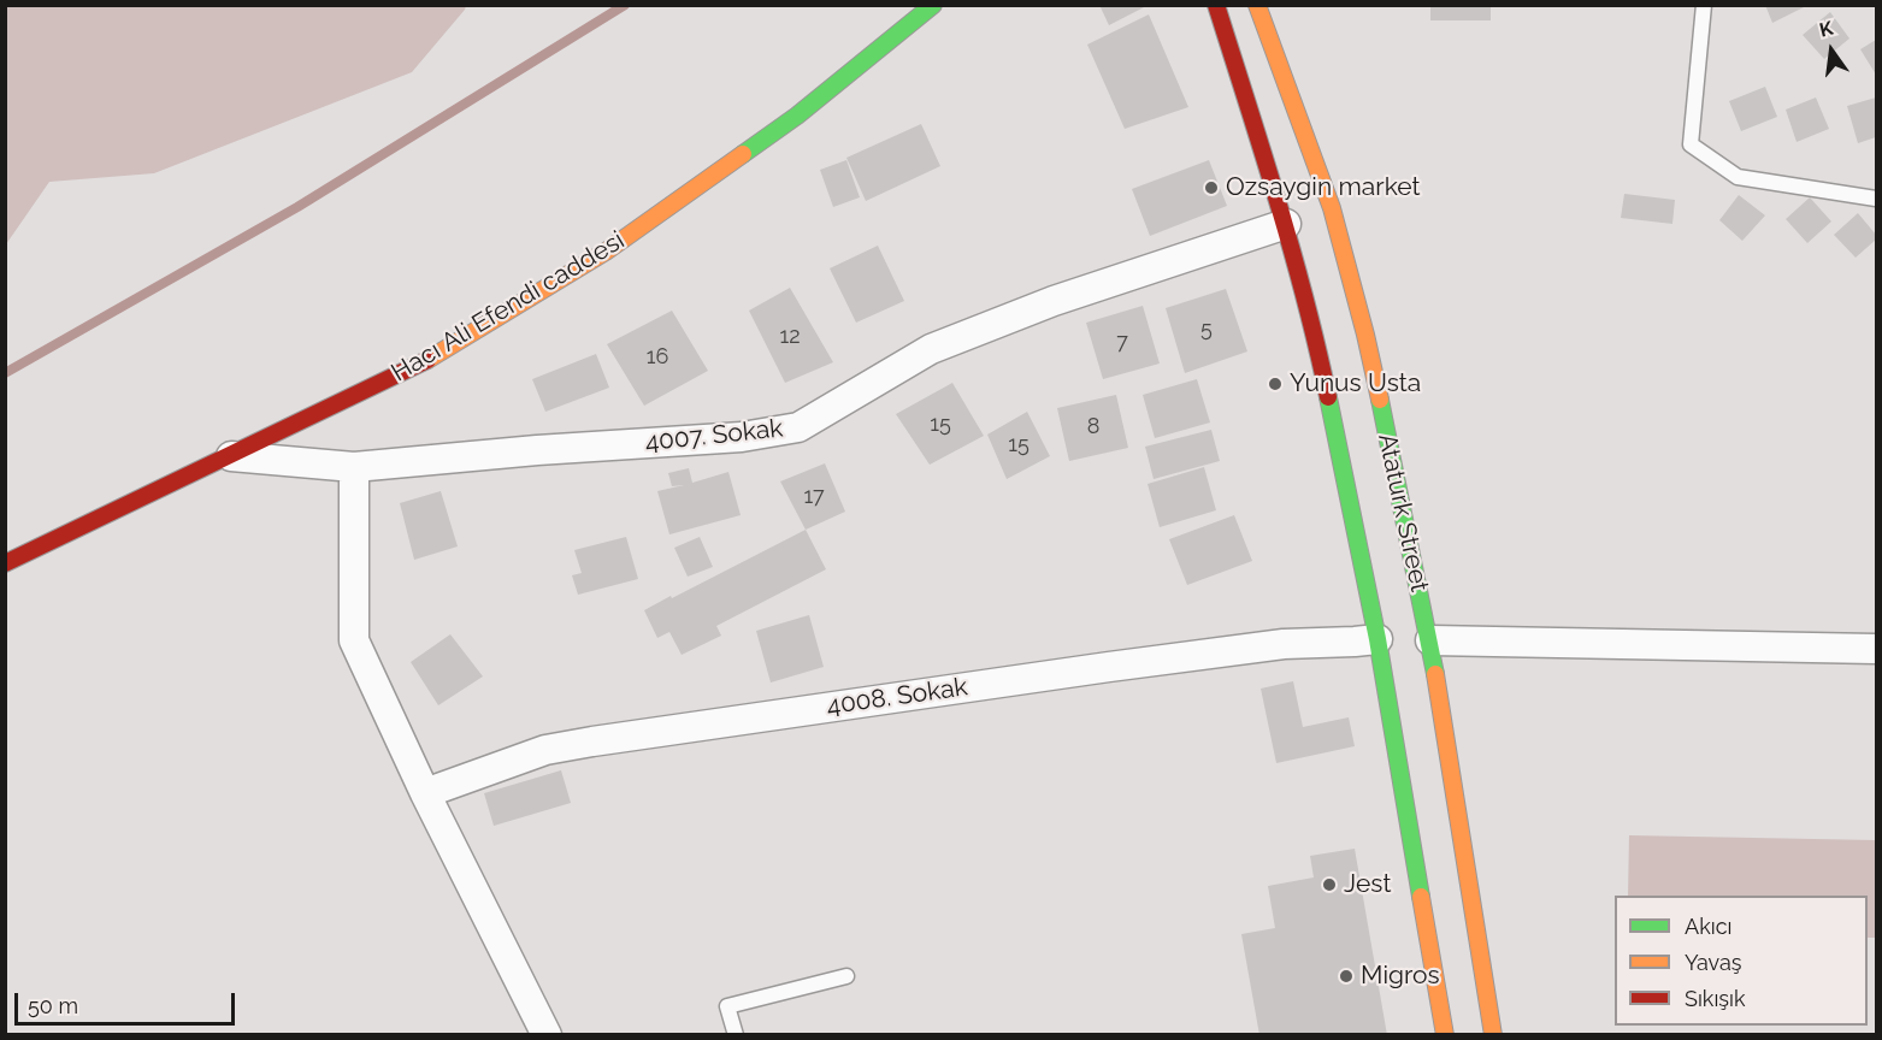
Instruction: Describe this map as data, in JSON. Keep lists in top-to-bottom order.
{
  "streets": {
    "street": [
      "Hacı Ali Efendi caddesi",
      "4007. Sokak",
      "Ataturk Street",
      "4008. Sokak"
    ]
  },
  "crossings": [
    ["Hacı Ali Efendi caddesi", "4007. Sokak"],
    ["4007. Sokak", "Ataturk Street"],
    ["Ataturk Street", "4008. Sokak"]
  ],
  "places": [
    "Ozsaygin market",
    "Yunus Usta",
    "Jest",
    "Migros"
  ],
  "house_numbers": [
    "5",
    "12",
    "7",
    "16",
    "15",
    "8",
    "15",
    "17"
  ],
  "legend": ["Akıcı", "Yavaş", "Sıkışık"],
  "scale_bar": "50 m",
  "north": "top"
}
